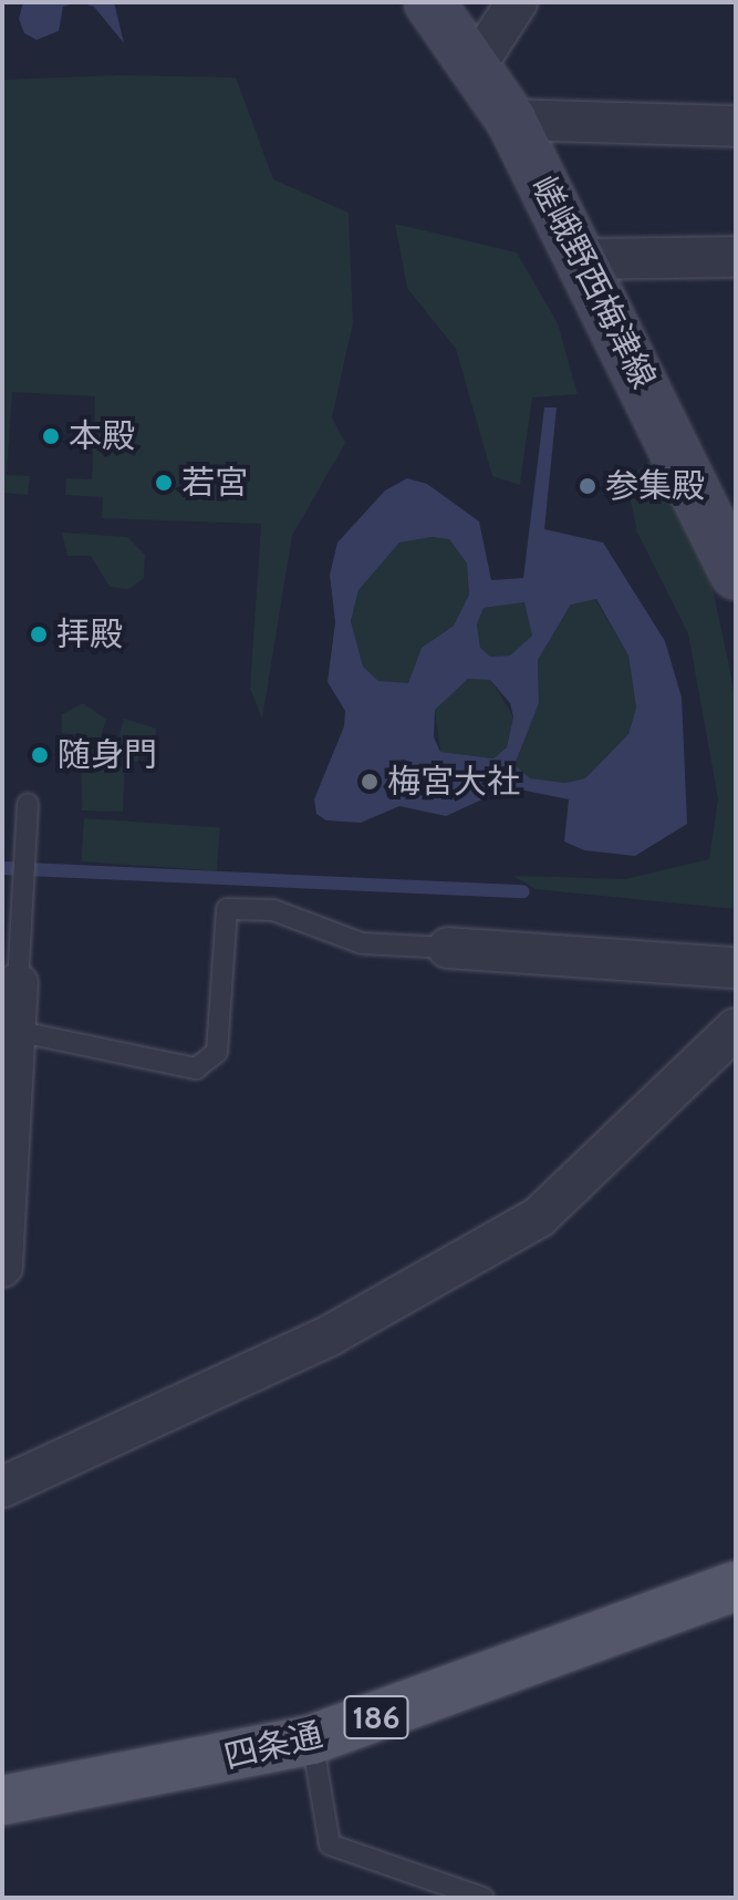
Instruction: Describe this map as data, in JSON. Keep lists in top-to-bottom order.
{
  "streets": {
    "main road": ["嵯峨野西梅津線", "186", "四条通"]
  },
  "places": [
    "本殿",
    "若宮",
    "参集殿",
    "拝殿",
    "随身門",
    "梅宮大社"
  ]
}
